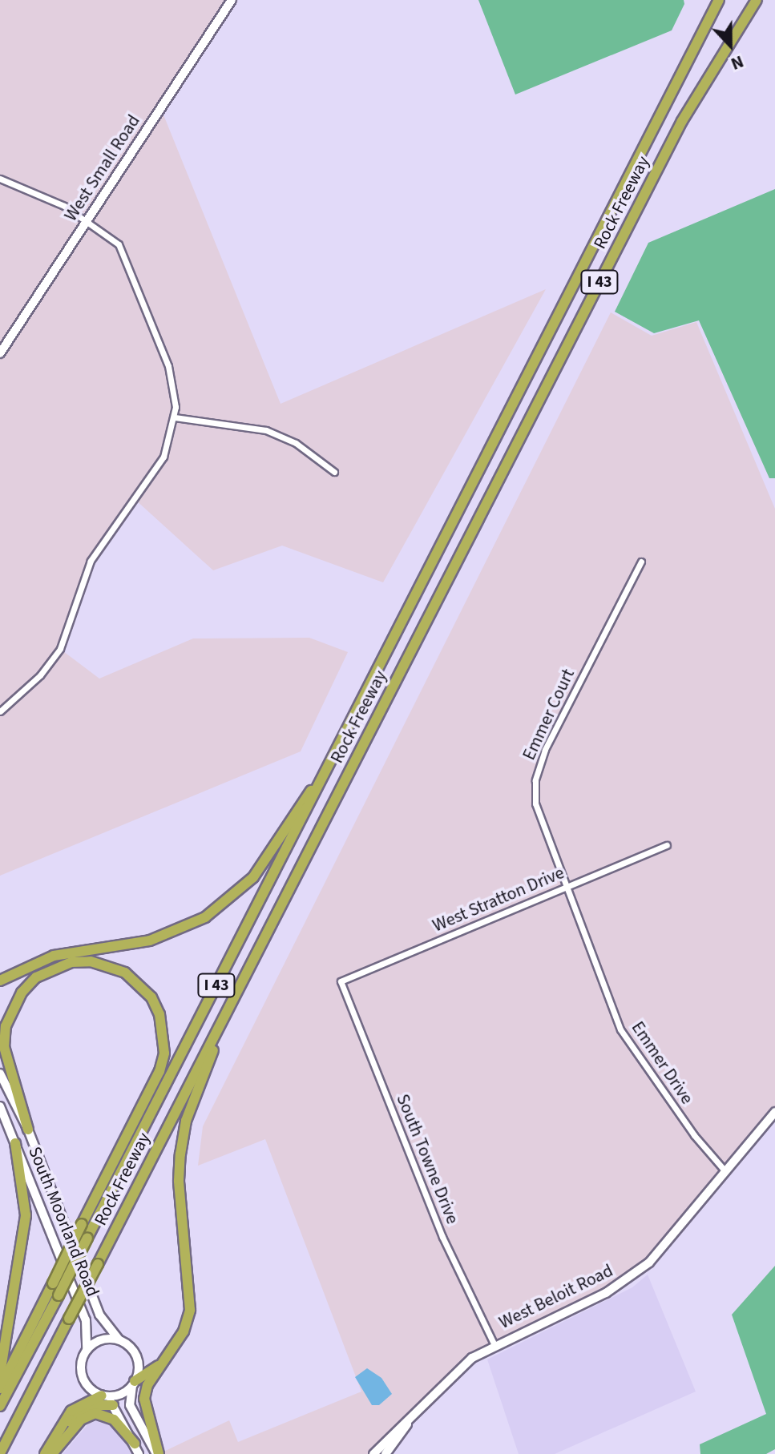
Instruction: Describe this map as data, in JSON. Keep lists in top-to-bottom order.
{
  "streets": {
    "highway": ["Rock Freeway", "I 43"],
    "main road": ["West Small Road", "South Moorland Road", "West Beloit Road"],
    "street": [
      "Emmer Court",
      "West Stratton Drive",
      "Emmer Drive",
      "South Towne Drive"
    ]
  },
  "crossings": [
    ["Emmer Court", "West Stratton Drive"],
    ["Emmer Court", "Emmer Drive"],
    ["West Stratton Drive", "Emmer Drive"],
    ["West Stratton Drive", "South Towne Drive"],
    ["Emmer Drive", "West Beloit Road"],
    ["South Towne Drive", "West Beloit Road"]
  ],
  "north": "bottom"
}
